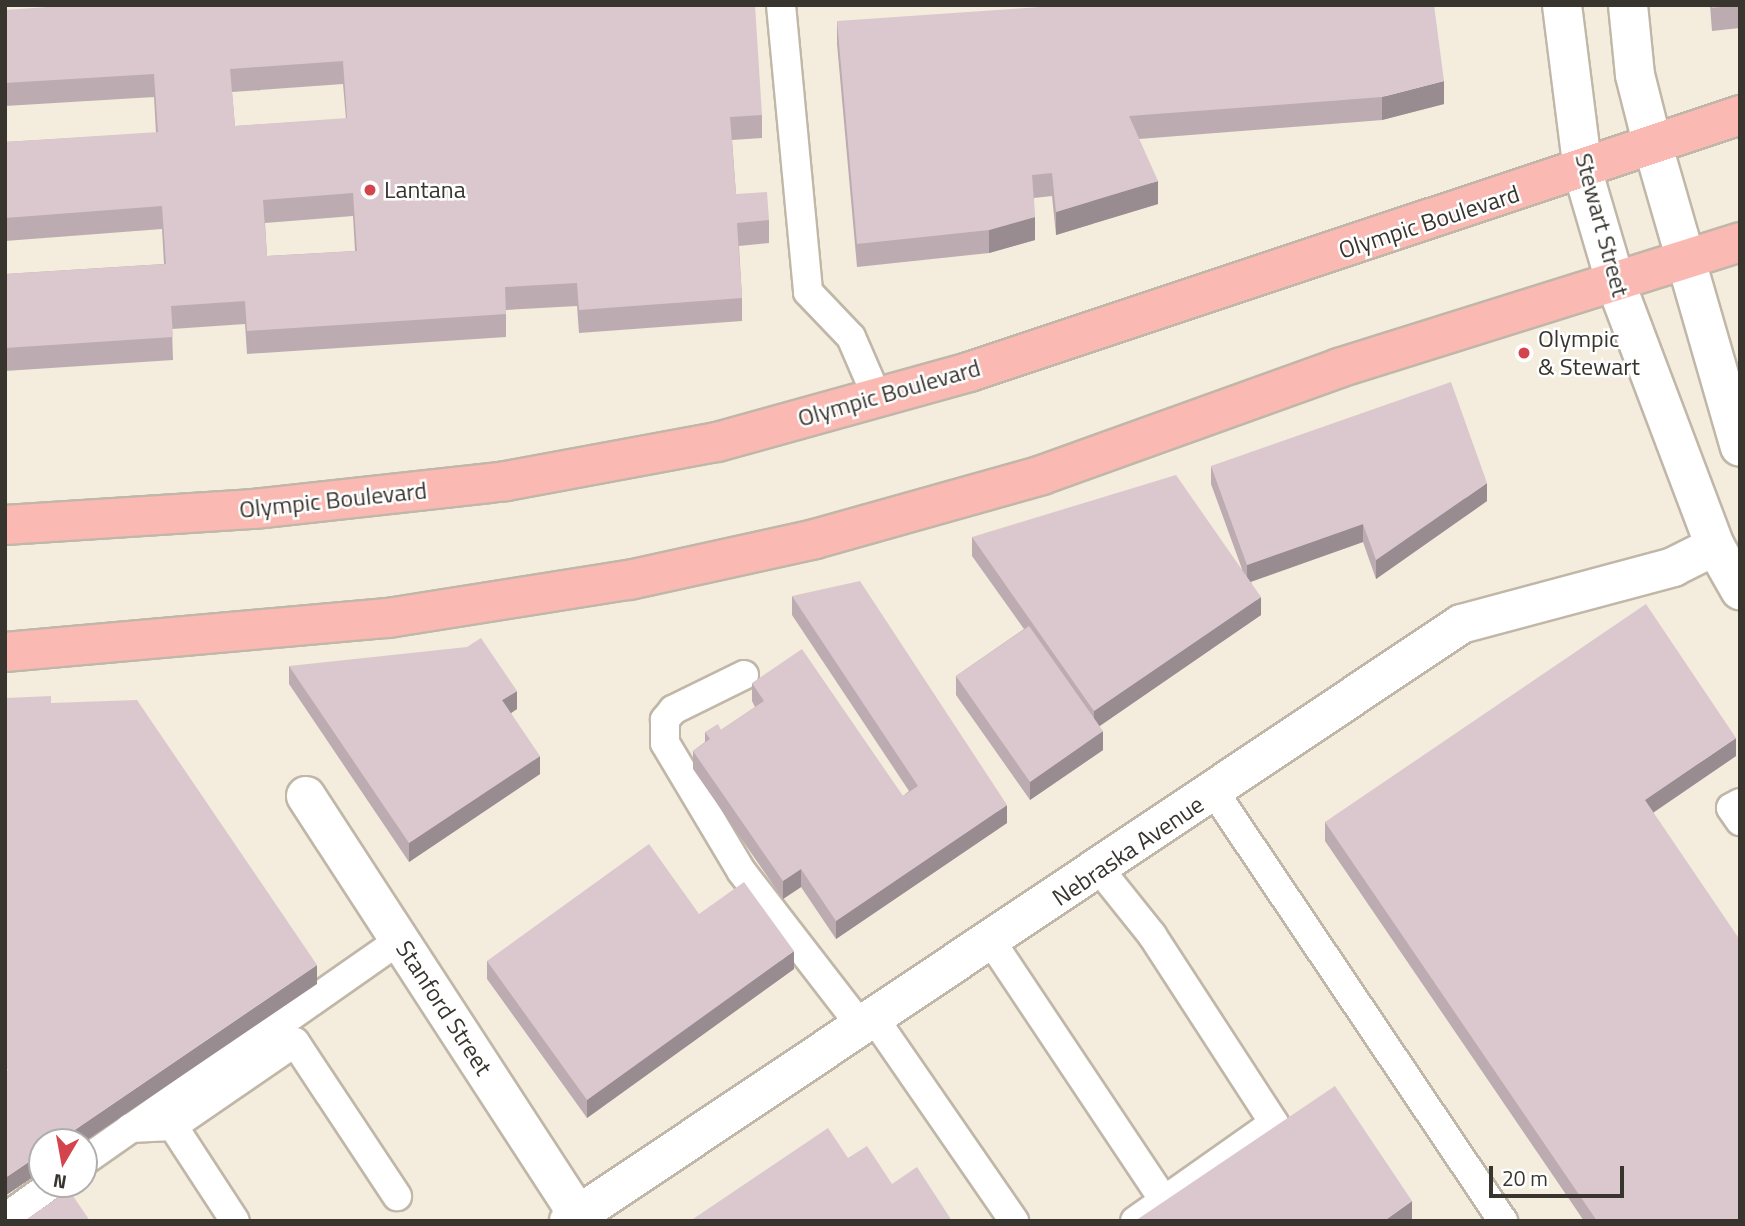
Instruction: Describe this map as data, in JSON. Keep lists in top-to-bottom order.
{
  "streets": {
    "main road": ["Olympic Boulevard"],
    "street": ["Stewart Street", "Nebraska Avenue", "Stanford Street"]
  },
  "crossings": [
    ["Olympic Boulevard", "Stewart Street"],
    ["Stewart Street", "Nebraska Avenue"],
    ["Nebraska Avenue", "Stanford Street"]
  ],
  "places": ["Lantana", "Olympic & Stewart"],
  "scale_bar": "20 m",
  "north": "bottom"
}
